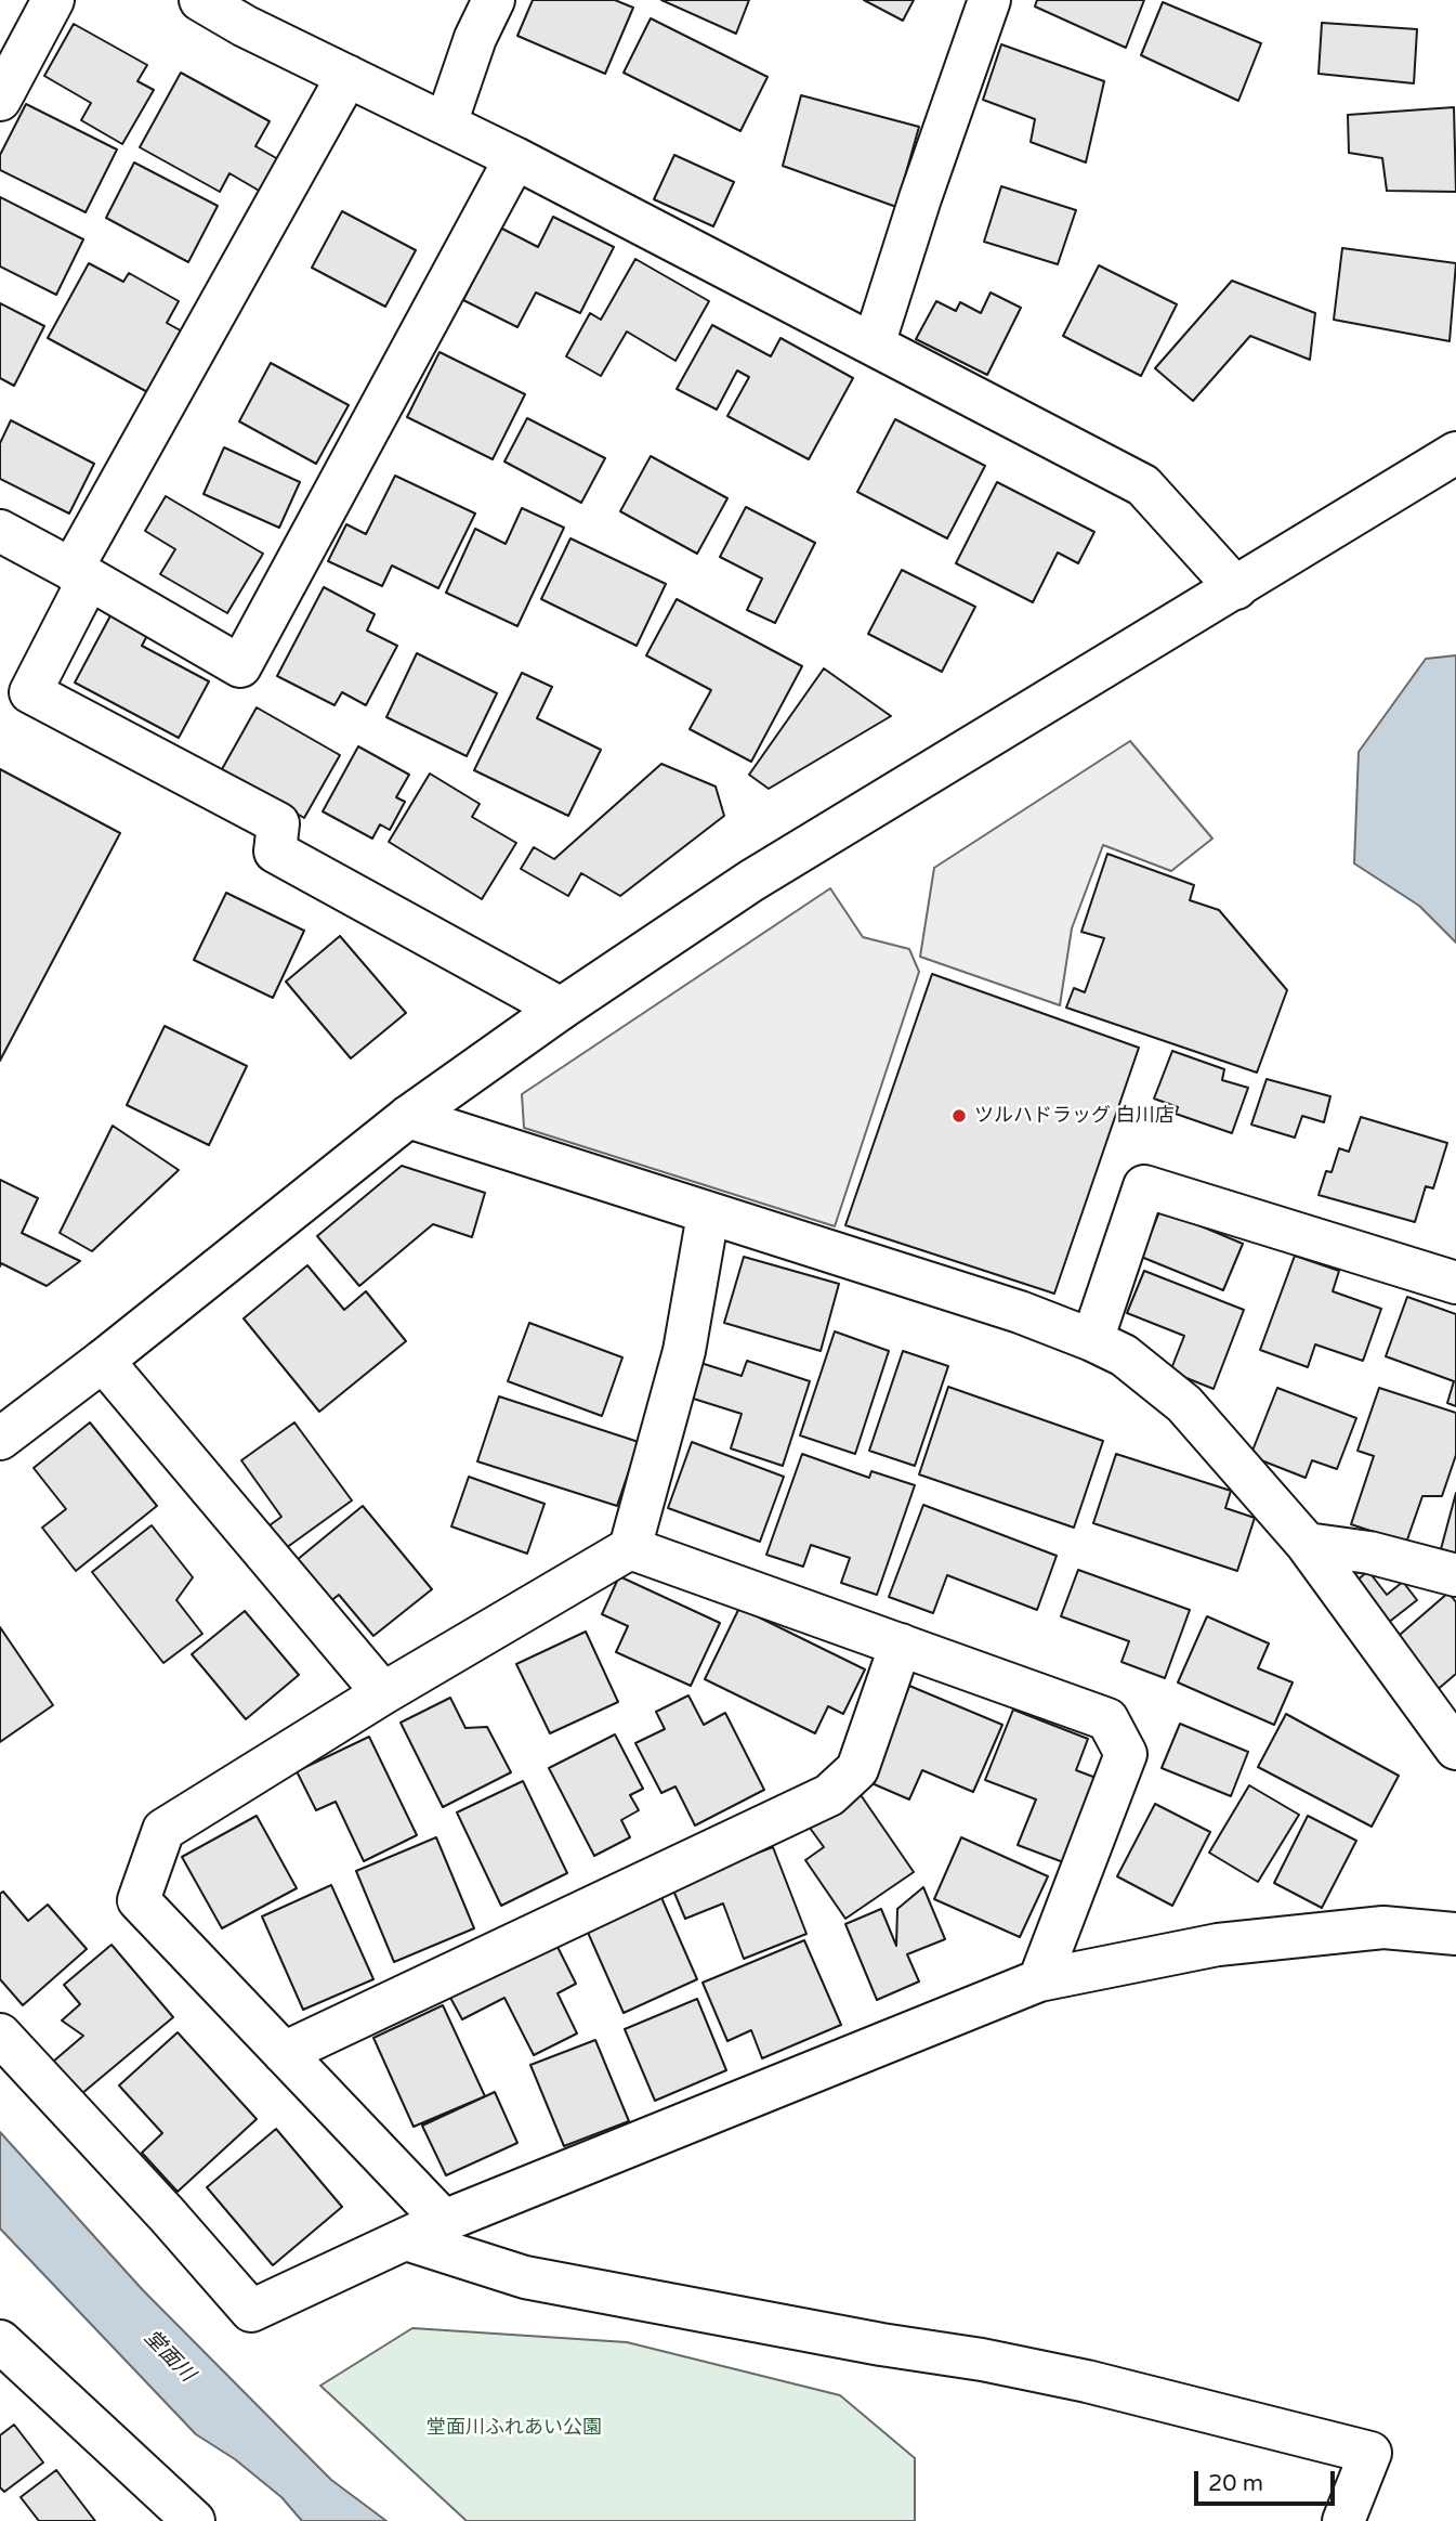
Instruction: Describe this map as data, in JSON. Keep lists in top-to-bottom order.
{
  "water": ["堂面川"],
  "parks": ["堂面川ふれあい公園"],
  "places": ["ツルハドラッグ 白川店"],
  "scale_bar": "20 m"
}
